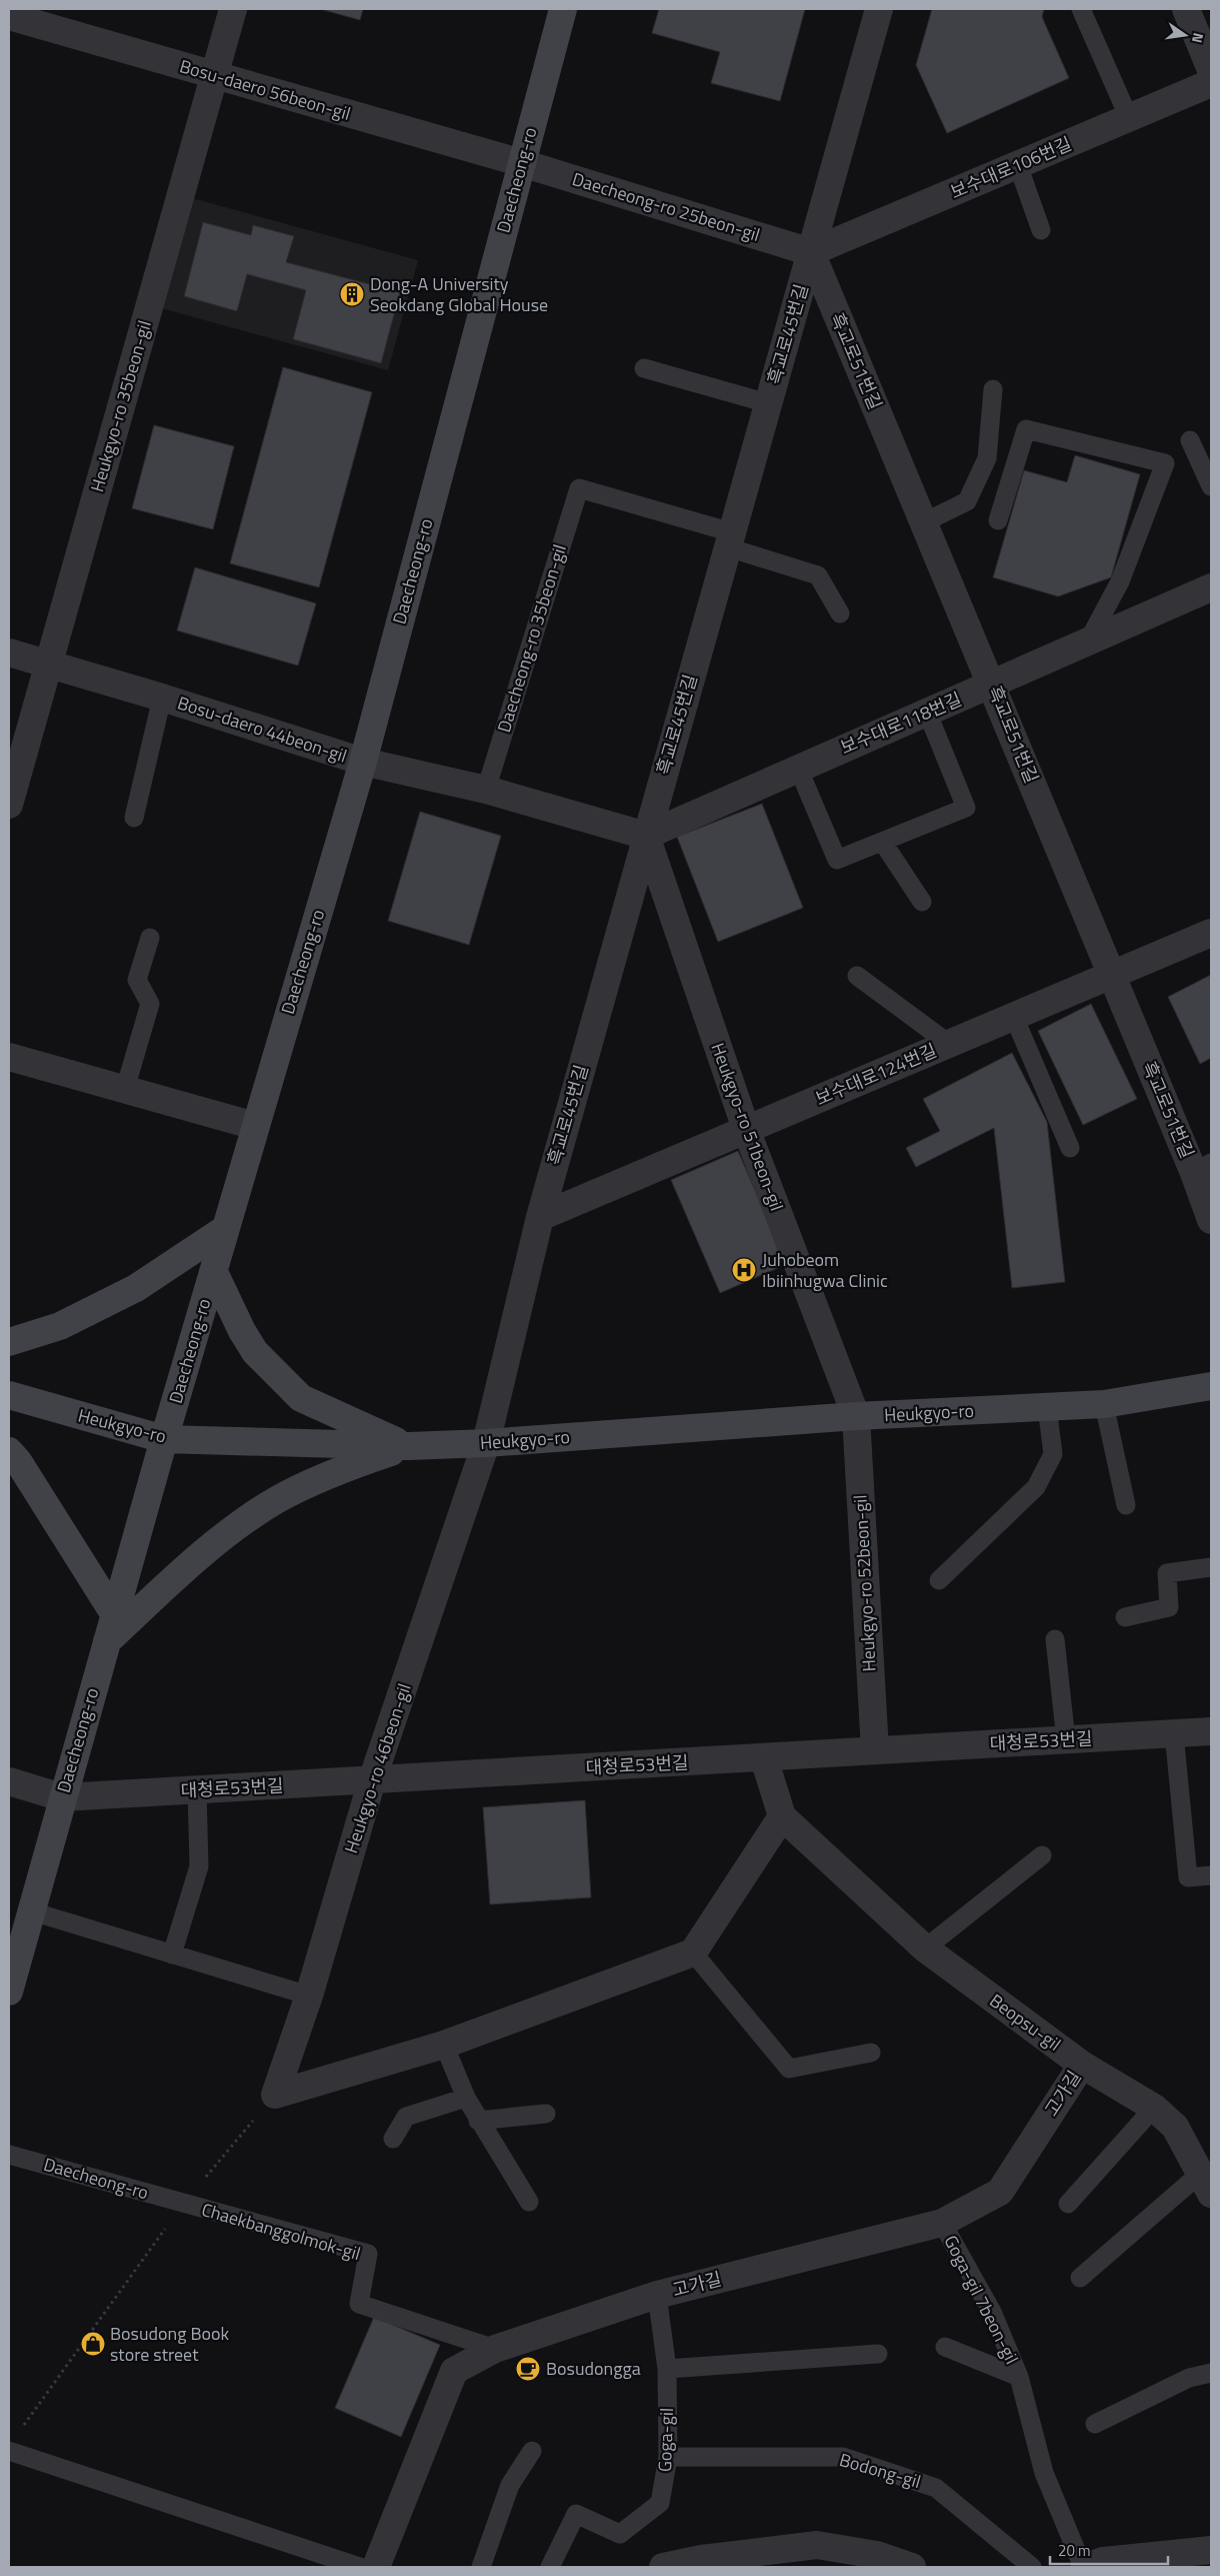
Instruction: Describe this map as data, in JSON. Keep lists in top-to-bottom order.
{
  "streets": {
    "main road": ["Daecheong-ro", "Heukgyo-ro"],
    "street": [
      "Bosu-daero 56beon-gil",
      "보수대로106번길",
      "Daecheong-ro 25beon-gil",
      "흑교로45번길",
      "흑교로51번길",
      "Heukgyo-ro 35beon-gil",
      "보수대로118번길",
      "Bosu-daero 44beon-gil",
      "보수대로124번길",
      "Heukgyo-ro 51beon-gil",
      "Heukgyo-ro 52beon-gil",
      "대청로53번길",
      "Heukgyo-ro 46beon-gil",
      "Beopsu-gil",
      "고가길"
    ],
    "lane": [
      "Daecheong-ro 35beon-gil",
      "Chaekbanggolmok-gil",
      "Goga-gil 7beon-gil",
      "Goga-gil",
      "Bodong-gil"
    ]
  },
  "crossings": [
    ["Bosu-daero 56beon-gil", "Daecheong-ro"],
    ["Bosu-daero 56beon-gil", "Daecheong-ro 25beon-gil"],
    ["Bosu-daero 56beon-gil", "Heukgyo-ro 35beon-gil"],
    ["보수대로106번길", "Daecheong-ro 25beon-gil"],
    ["보수대로106번길", "흑교로45번길"],
    ["보수대로106번길", "흑교로51번길"],
    ["Daecheong-ro", "Daecheong-ro 25beon-gil"],
    ["Daecheong-ro", "Bosu-daero 44beon-gil"],
    ["Daecheong-ro", "Heukgyo-ro"],
    ["Daecheong-ro", "대청로53번길"],
    ["Daecheong-ro", "Chaekbanggolmok-gil"],
    ["Daecheong-ro 25beon-gil", "흑교로45번길"],
    ["Daecheong-ro 25beon-gil", "흑교로51번길"],
    ["흑교로45번길", "흑교로51번길"],
    ["흑교로45번길", "Daecheong-ro 35beon-gil"],
    ["흑교로45번길", "보수대로118번길"],
    ["흑교로45번길", "보수대로124번길"],
    ["흑교로45번길", "Heukgyo-ro 51beon-gil"],
    ["흑교로45번길", "Heukgyo-ro"],
    ["흑교로45번길", "Heukgyo-ro 46beon-gil"],
    ["흑교로51번길", "보수대로118번길"],
    ["흑교로51번길", "보수대로124번길"],
    ["Heukgyo-ro 35beon-gil", "Bosu-daero 44beon-gil"],
    ["보수대로118번길", "Heukgyo-ro 51beon-gil"],
    ["보수대로124번길", "Heukgyo-ro 51beon-gil"],
    ["Heukgyo-ro 51beon-gil", "Heukgyo-ro"],
    ["Heukgyo-ro 51beon-gil", "Heukgyo-ro 52beon-gil"],
    ["Heukgyo-ro", "Heukgyo-ro 52beon-gil"],
    ["Heukgyo-ro", "Heukgyo-ro 46beon-gil"],
    ["Heukgyo-ro 52beon-gil", "대청로53번길"],
    ["대청로53번길", "Heukgyo-ro 46beon-gil"],
    ["Heukgyo-ro 46beon-gil", "Chaekbanggolmok-gil"],
    ["Beopsu-gil", "고가길"],
    ["고가길", "Chaekbanggolmok-gil"],
    ["고가길", "Goga-gil 7beon-gil"],
    ["고가길", "Goga-gil"],
    ["Goga-gil", "Bodong-gil"]
  ],
  "places": {
    "building": ["Dong-A University Seokdang Global House"],
    "hospital": ["Juhobeom Ibiinhugwa Clinic"],
    "shop": ["Bosudong Book store street"],
    "cafe": ["Bosudongga"]
  },
  "scale_bar": "20 m",
  "north": "right"
}
